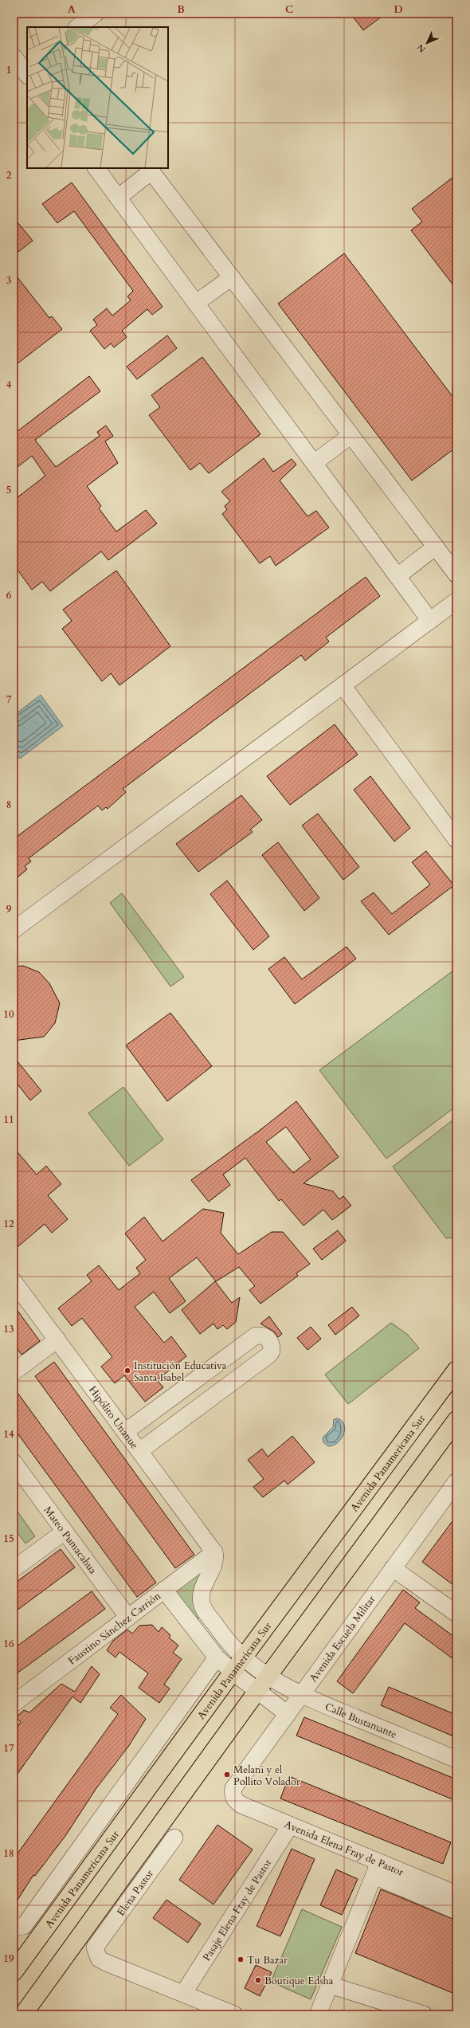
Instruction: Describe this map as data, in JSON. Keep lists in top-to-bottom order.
{
  "streets": {
    "main road": ["Avenida Panamericana Sur"],
    "street": [
      "Hipólito Unanue",
      "Mateo Pumacahua",
      "Faustino Sánchez Carrión",
      "Avenida Escuela Militar",
      "Calle Bustamante",
      "Avenida Elena Fray de Pastor",
      "Elena Pastor",
      "Pasaje Elena Fray de Pastor"
    ]
  },
  "crossings": [
    ["Hipólito Unanue", "Faustino Sánchez Carrión"],
    ["Hipólito Unanue", "Calle Bustamante"],
    ["Avenida Panamericana Sur", "Calle Bustamante"],
    ["Mateo Pumacahua", "Faustino Sánchez Carrión"],
    ["Faustino Sánchez Carrión", "Calle Bustamante"],
    ["Avenida Escuela Militar", "Calle Bustamante"],
    ["Avenida Escuela Militar", "Avenida Elena Fray de Pastor"],
    ["Avenida Elena Fray de Pastor", "Pasaje Elena Fray de Pastor"],
    ["Elena Pastor", "Pasaje Elena Fray de Pastor"]
  ],
  "places": [
    "Institución Educativa Santa Isabel",
    "Melani y el Pollito Volador",
    "Tu Bazar",
    "Boutique Edsha"
  ],
  "north": "bottom left",
  "grid": {
    "columns": [
      "A",
      "B",
      "C",
      "D"
    ],
    "rows": [
      "1",
      "2",
      "3",
      "4",
      "5",
      "6",
      "7",
      "8",
      "9",
      "10",
      "11",
      "12",
      "13",
      "14",
      "15",
      "16",
      "17",
      "18",
      "19"
    ]
  }
}
